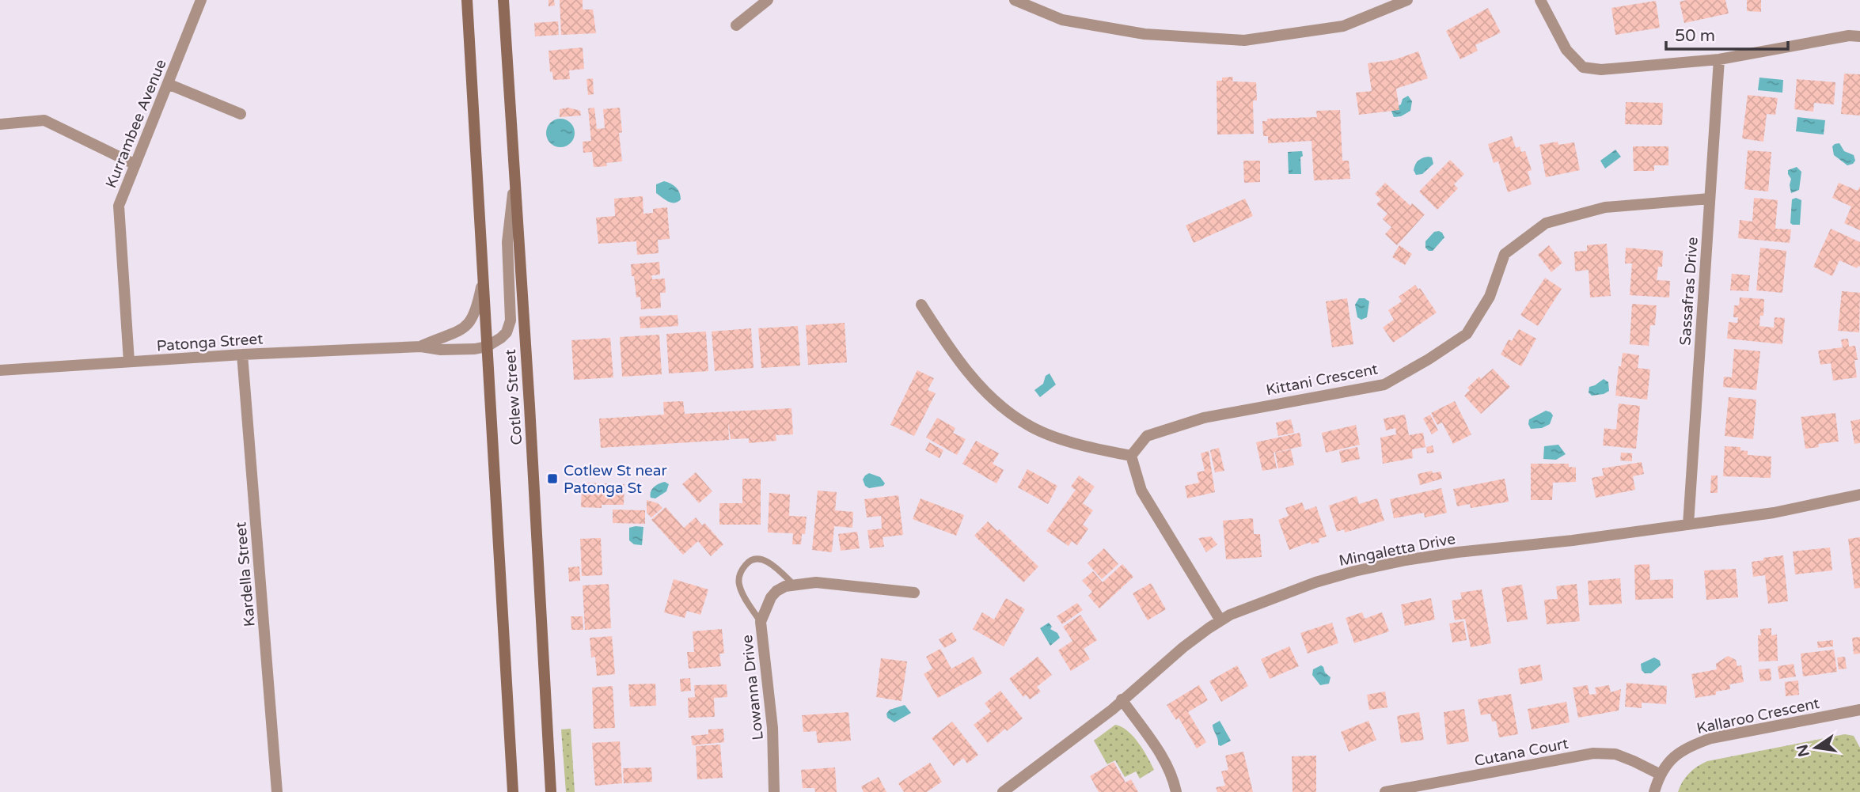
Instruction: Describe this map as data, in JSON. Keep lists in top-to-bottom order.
{
  "streets": {
    "main road": ["Cotlew Street"],
    "street": [
      "Kurrambee Avenue",
      "Sassafras Drive",
      "Patonga Street",
      "Kittani Crescent",
      "Mingaletta Drive",
      "Kardella Street",
      "Lowanna Drive",
      "Kallaroo Crescent",
      "Cutana Court"
    ]
  },
  "crossings": [
    ["Kurrambee Avenue", "Patonga Street"],
    ["Sassafras Drive", "Kittani Crescent"],
    ["Sassafras Drive", "Mingaletta Drive"],
    ["Patonga Street", "Cotlew Street"],
    ["Patonga Street", "Kardella Street"],
    ["Kallaroo Crescent", "Cutana Court"]
  ],
  "places": {
    "transit": ["Cotlew St near Patonga St"]
  },
  "scale_bar": "50 m",
  "north": "left"
}
